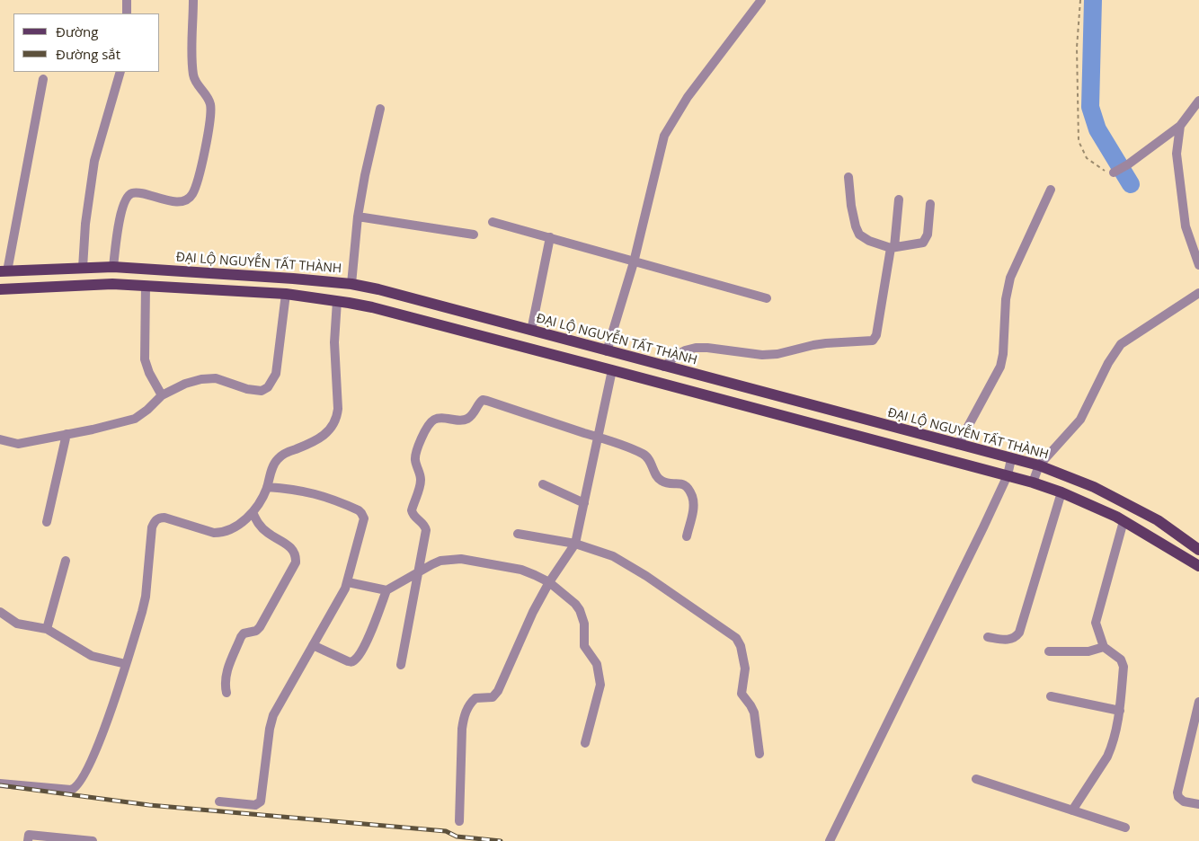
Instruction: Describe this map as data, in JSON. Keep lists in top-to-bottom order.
{
  "streets": {
    "main road": ["ĐẠI LỘ NGUYỄN TẤT THÀNH"]
  },
  "legend": ["Đường", "Đường sắt"]
}
